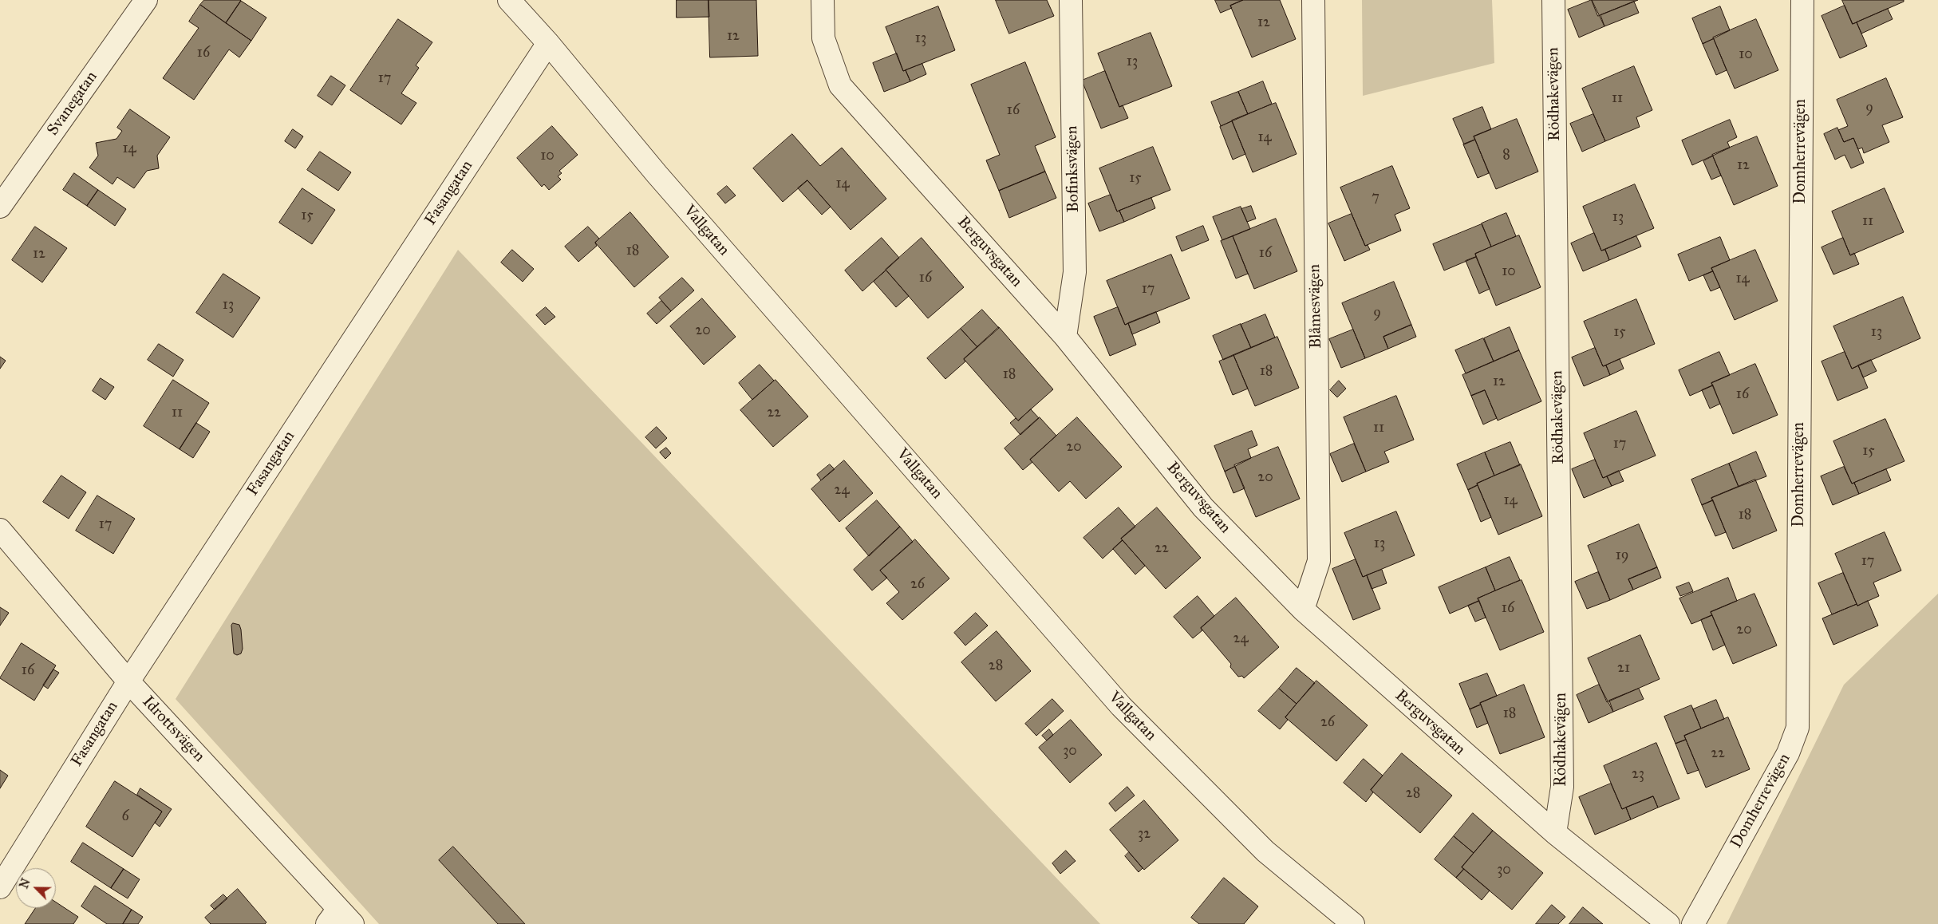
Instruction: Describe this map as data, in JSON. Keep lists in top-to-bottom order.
{
  "streets": {
    "street": [
      "Rödhakevägen",
      "Svanegatan",
      "Domherrevägen",
      "Bofinksvägen",
      "Fasangatan",
      "Vallgatan",
      "Berguvsgatan",
      "Blåmesvägen",
      "Idrottsvägen"
    ]
  },
  "crossings": [
    ["Rödhakevägen", "Berguvsgatan"],
    ["Bofinksvägen", "Berguvsgatan"],
    ["Fasangatan", "Vallgatan"],
    ["Fasangatan", "Idrottsvägen"],
    ["Berguvsgatan", "Blåmesvägen"]
  ],
  "house_numbers": [
    "12",
    "12",
    "13",
    "16",
    "10",
    "13",
    "17",
    "11",
    "9",
    "16",
    "14",
    "14",
    "8",
    "10",
    "12",
    "15",
    "14",
    "7",
    "15",
    "13",
    "11",
    "18",
    "16",
    "12",
    "10",
    "16",
    "14",
    "17",
    "13",
    "9",
    "20",
    "15",
    "13",
    "18",
    "18",
    "12",
    "16",
    "11",
    "22",
    "11",
    "17",
    "20",
    "15",
    "20",
    "24",
    "14",
    "18",
    "17",
    "13",
    "22",
    "19",
    "17",
    "26",
    "16",
    "20",
    "24",
    "28",
    "21",
    "16",
    "18",
    "26",
    "30",
    "22",
    "23",
    "28",
    "6",
    "32",
    "30"
  ],
  "north": "top left"
}
